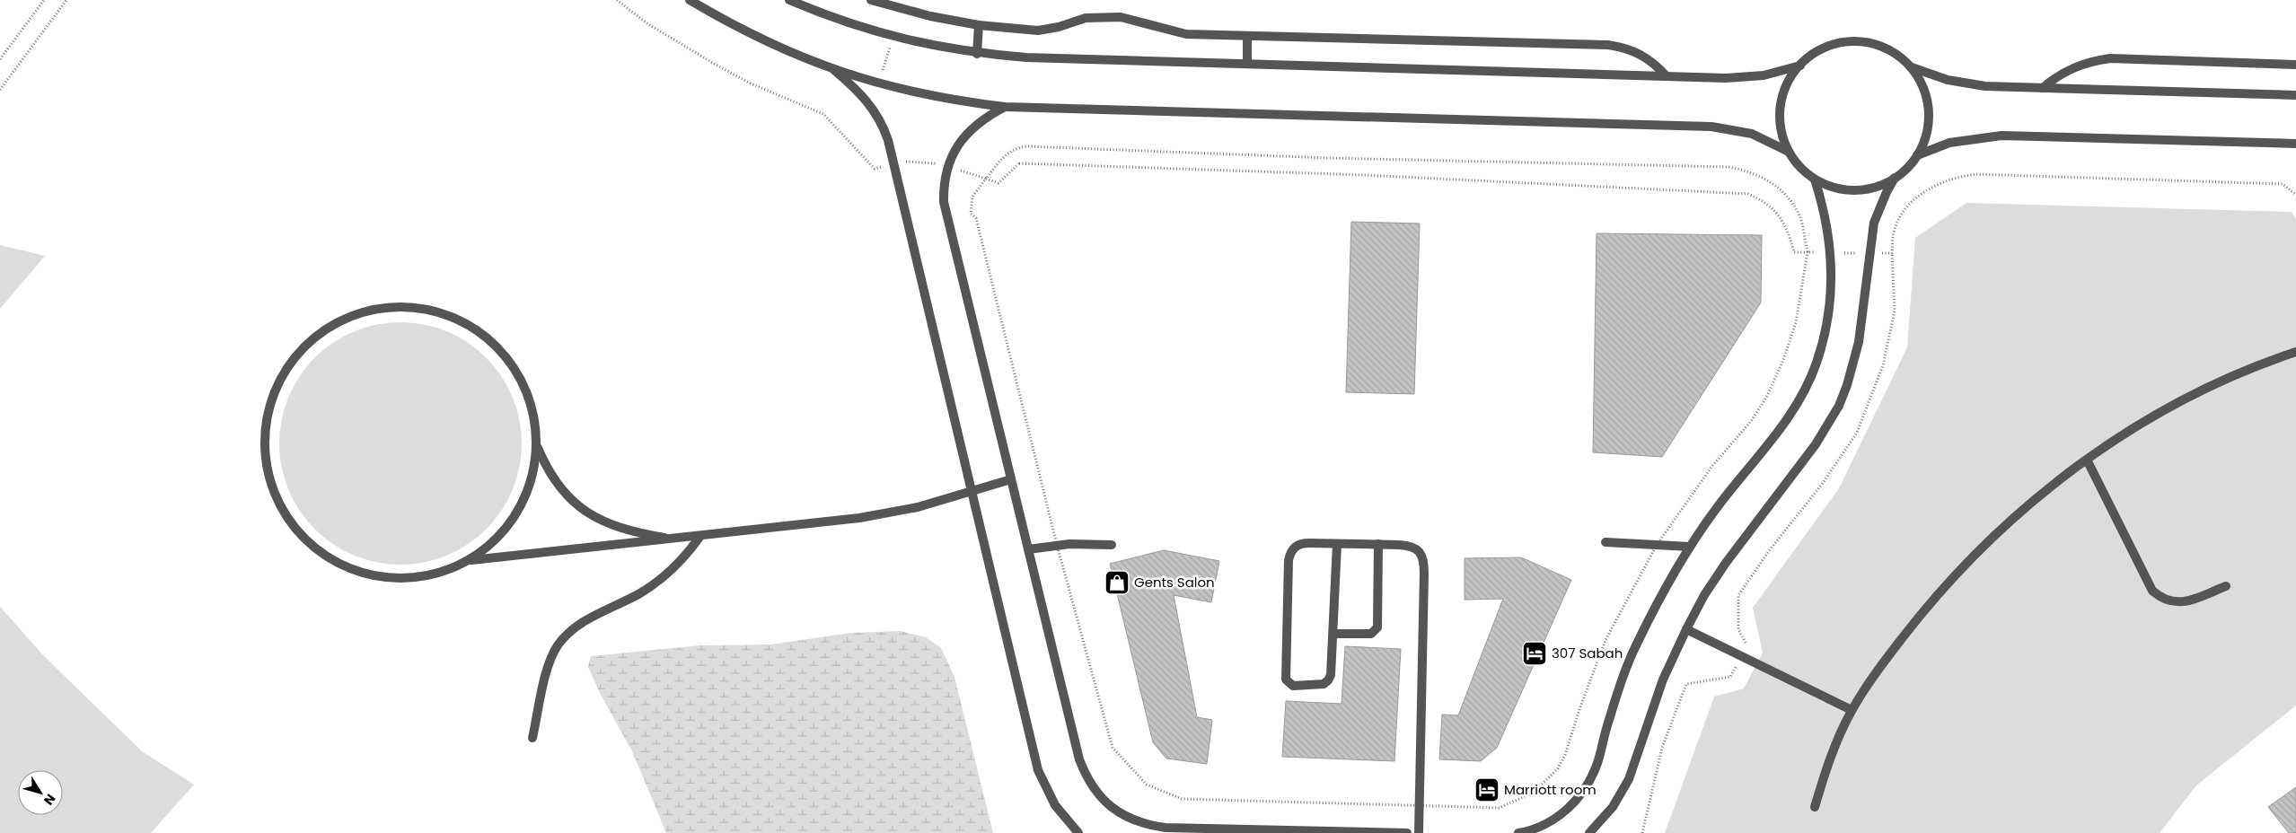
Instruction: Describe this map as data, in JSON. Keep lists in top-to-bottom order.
{
  "places": {
    "shop": ["Gents Salon"],
    "hotel": ["307 Sabah", "Marriott room"]
  },
  "north": "bottom right"
}
